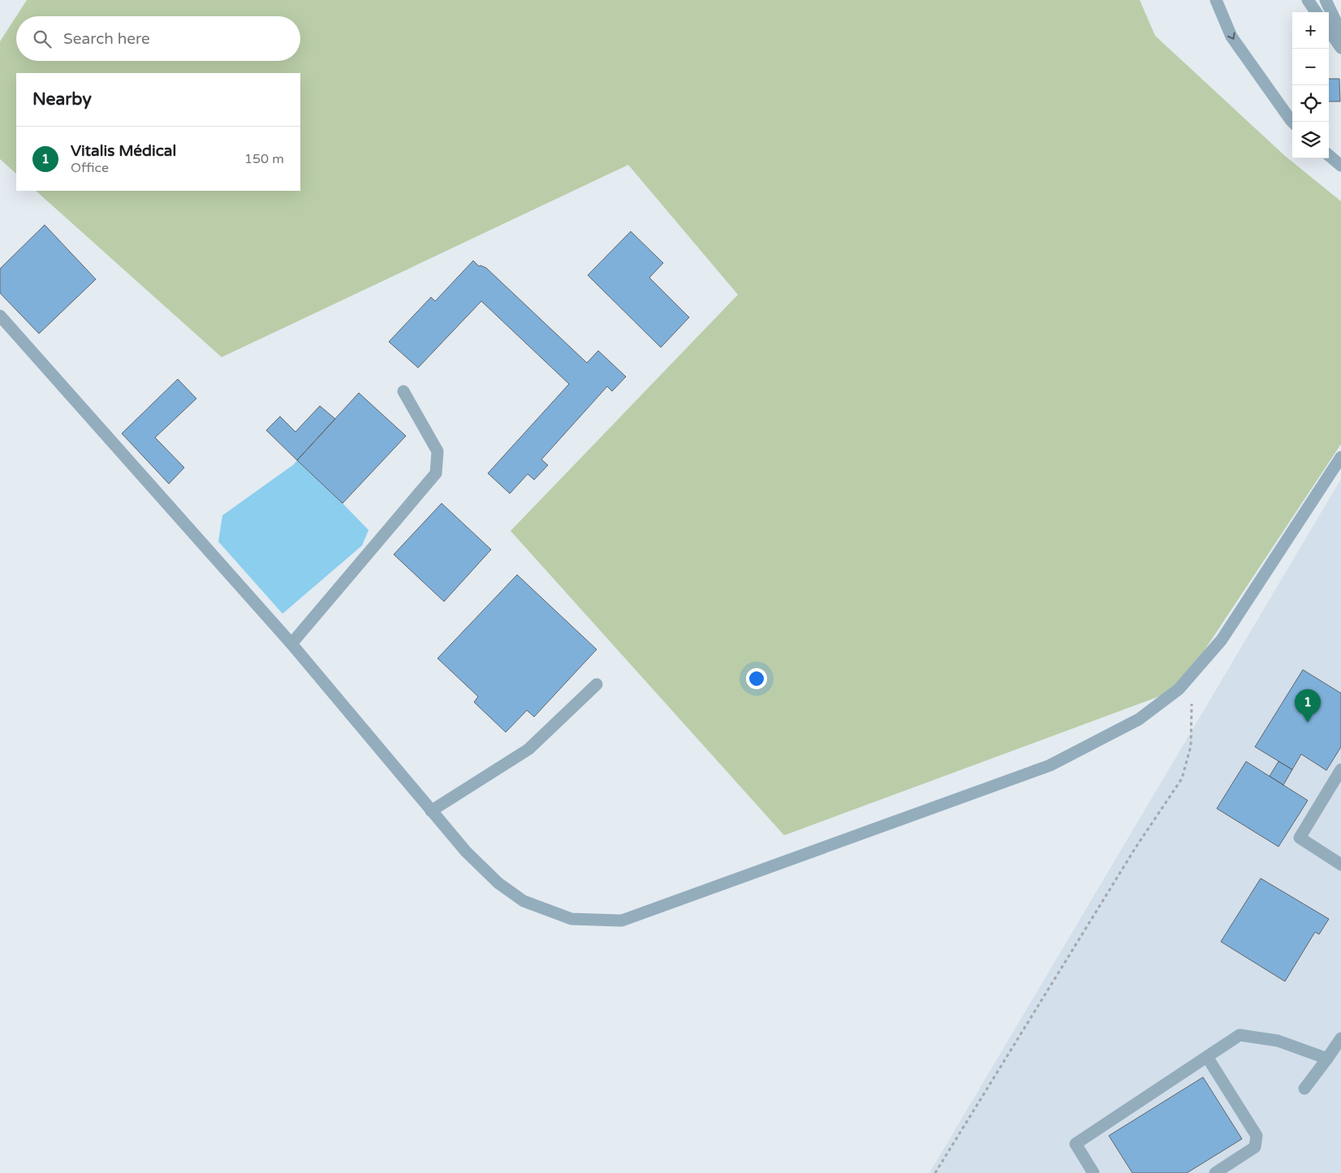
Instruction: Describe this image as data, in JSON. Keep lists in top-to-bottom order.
{
  "page": {
    "map_buttons": ["+", "−"],
    "search": "Search here",
    "heading": "Nearby",
    "list": [
      {
        "mark": "1",
        "name": "Vitalis Médical",
        "note": "Office",
        "value": "150 m"
      }
    ],
    "pins": "1"
  }
}
